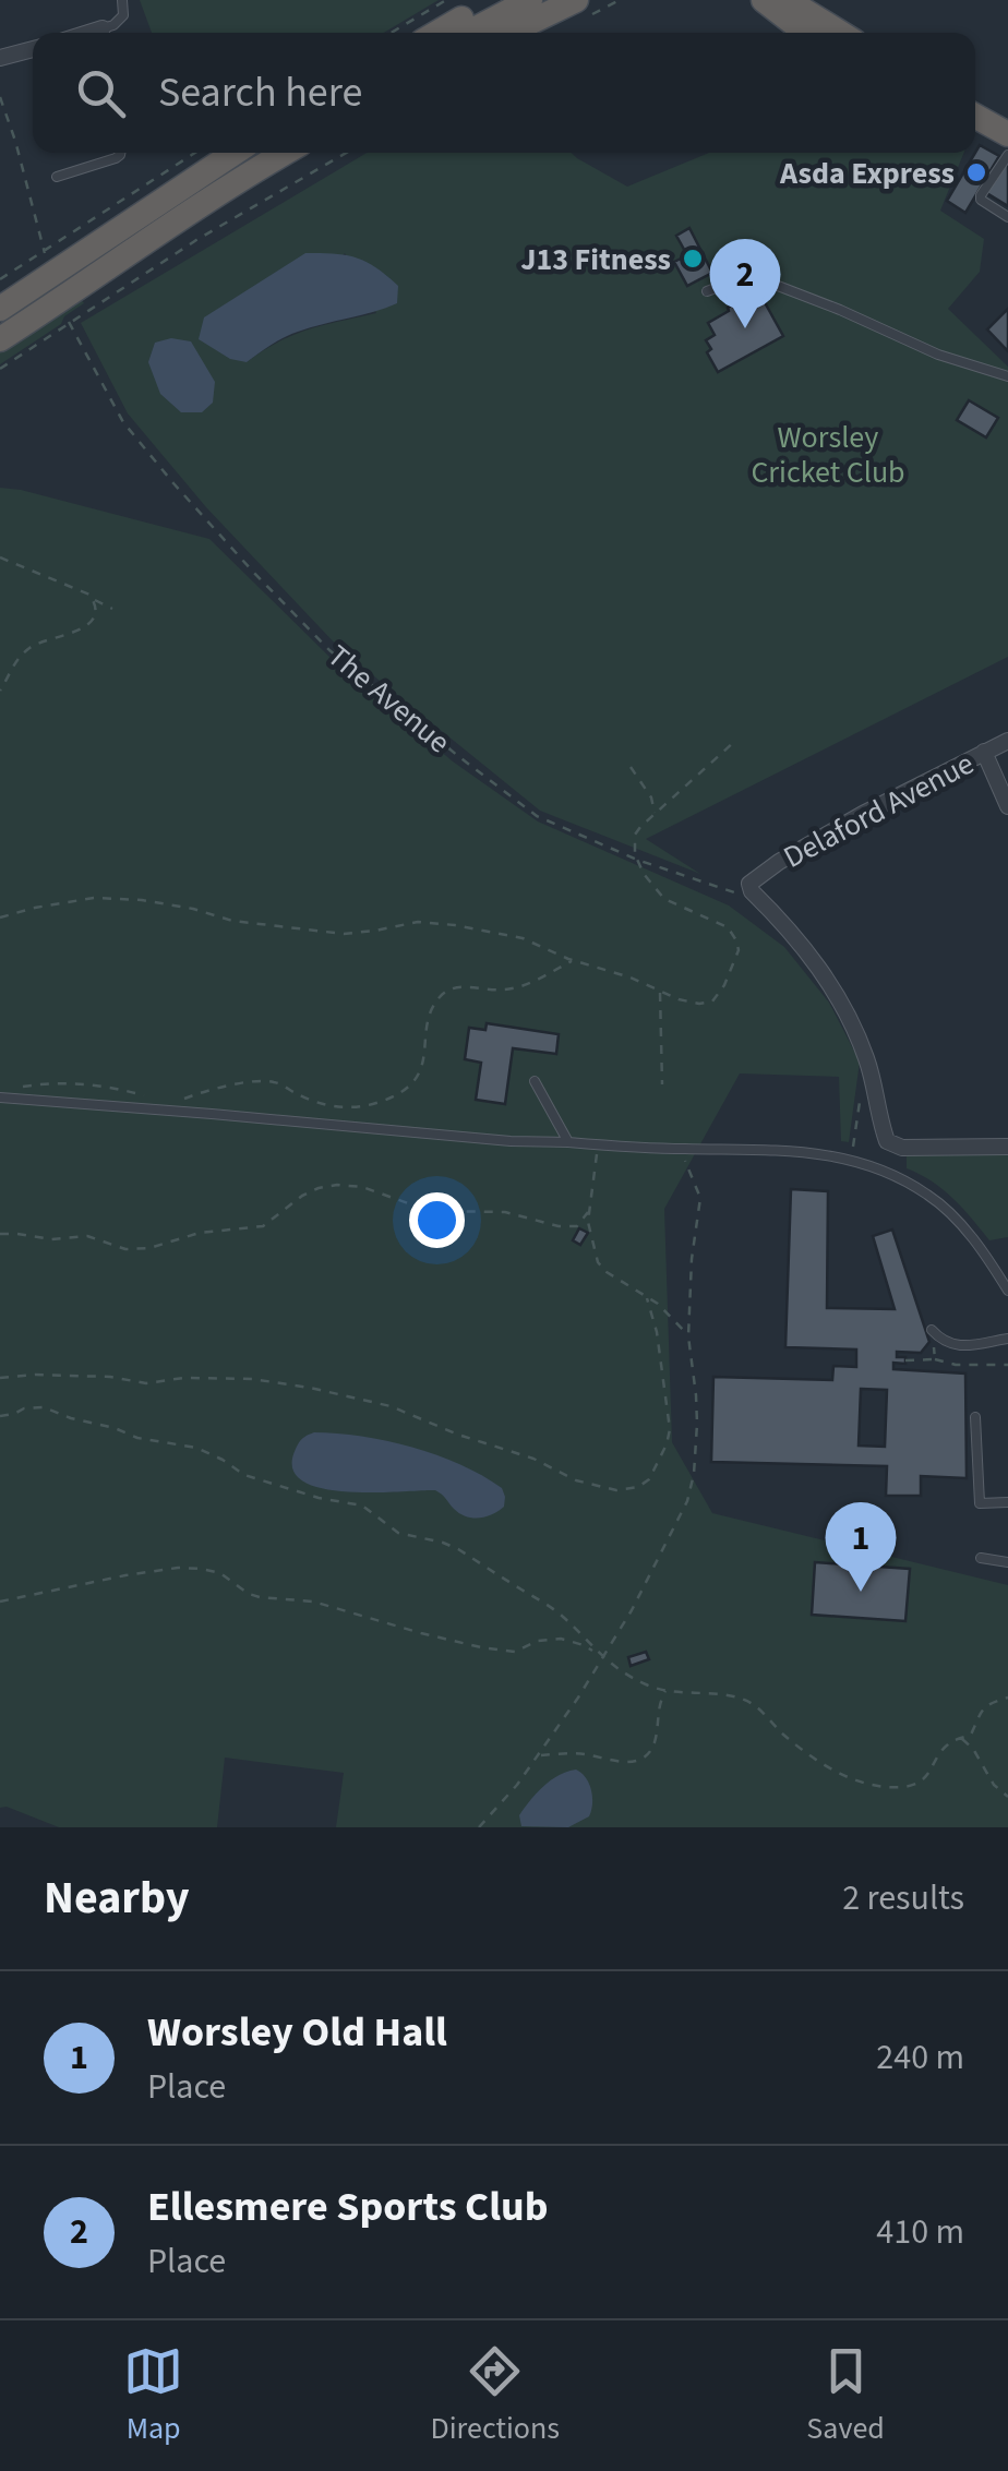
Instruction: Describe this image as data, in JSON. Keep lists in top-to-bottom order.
{
  "streets": {
    "street": ["Delaford Avenue"],
    "path": ["The Avenue"]
  },
  "parks": ["Worsley Cricket Club"],
  "places": ["Asda Express", "J13 Fitness"],
  "page": {
    "search": "Search here",
    "pins": ["2", "1"],
    "heading": ["Nearby", "2 results"],
    "list": [
      {
        "mark": "1",
        "name": "Worsley Old Hall",
        "note": "Place",
        "value": "240 m"
      },
      {
        "mark": "2",
        "name": "Ellesmere Sports Club",
        "note": "Place",
        "value": "410 m"
      }
    ],
    "nav": ["Map", "Directions", "Saved"]
  }
}
